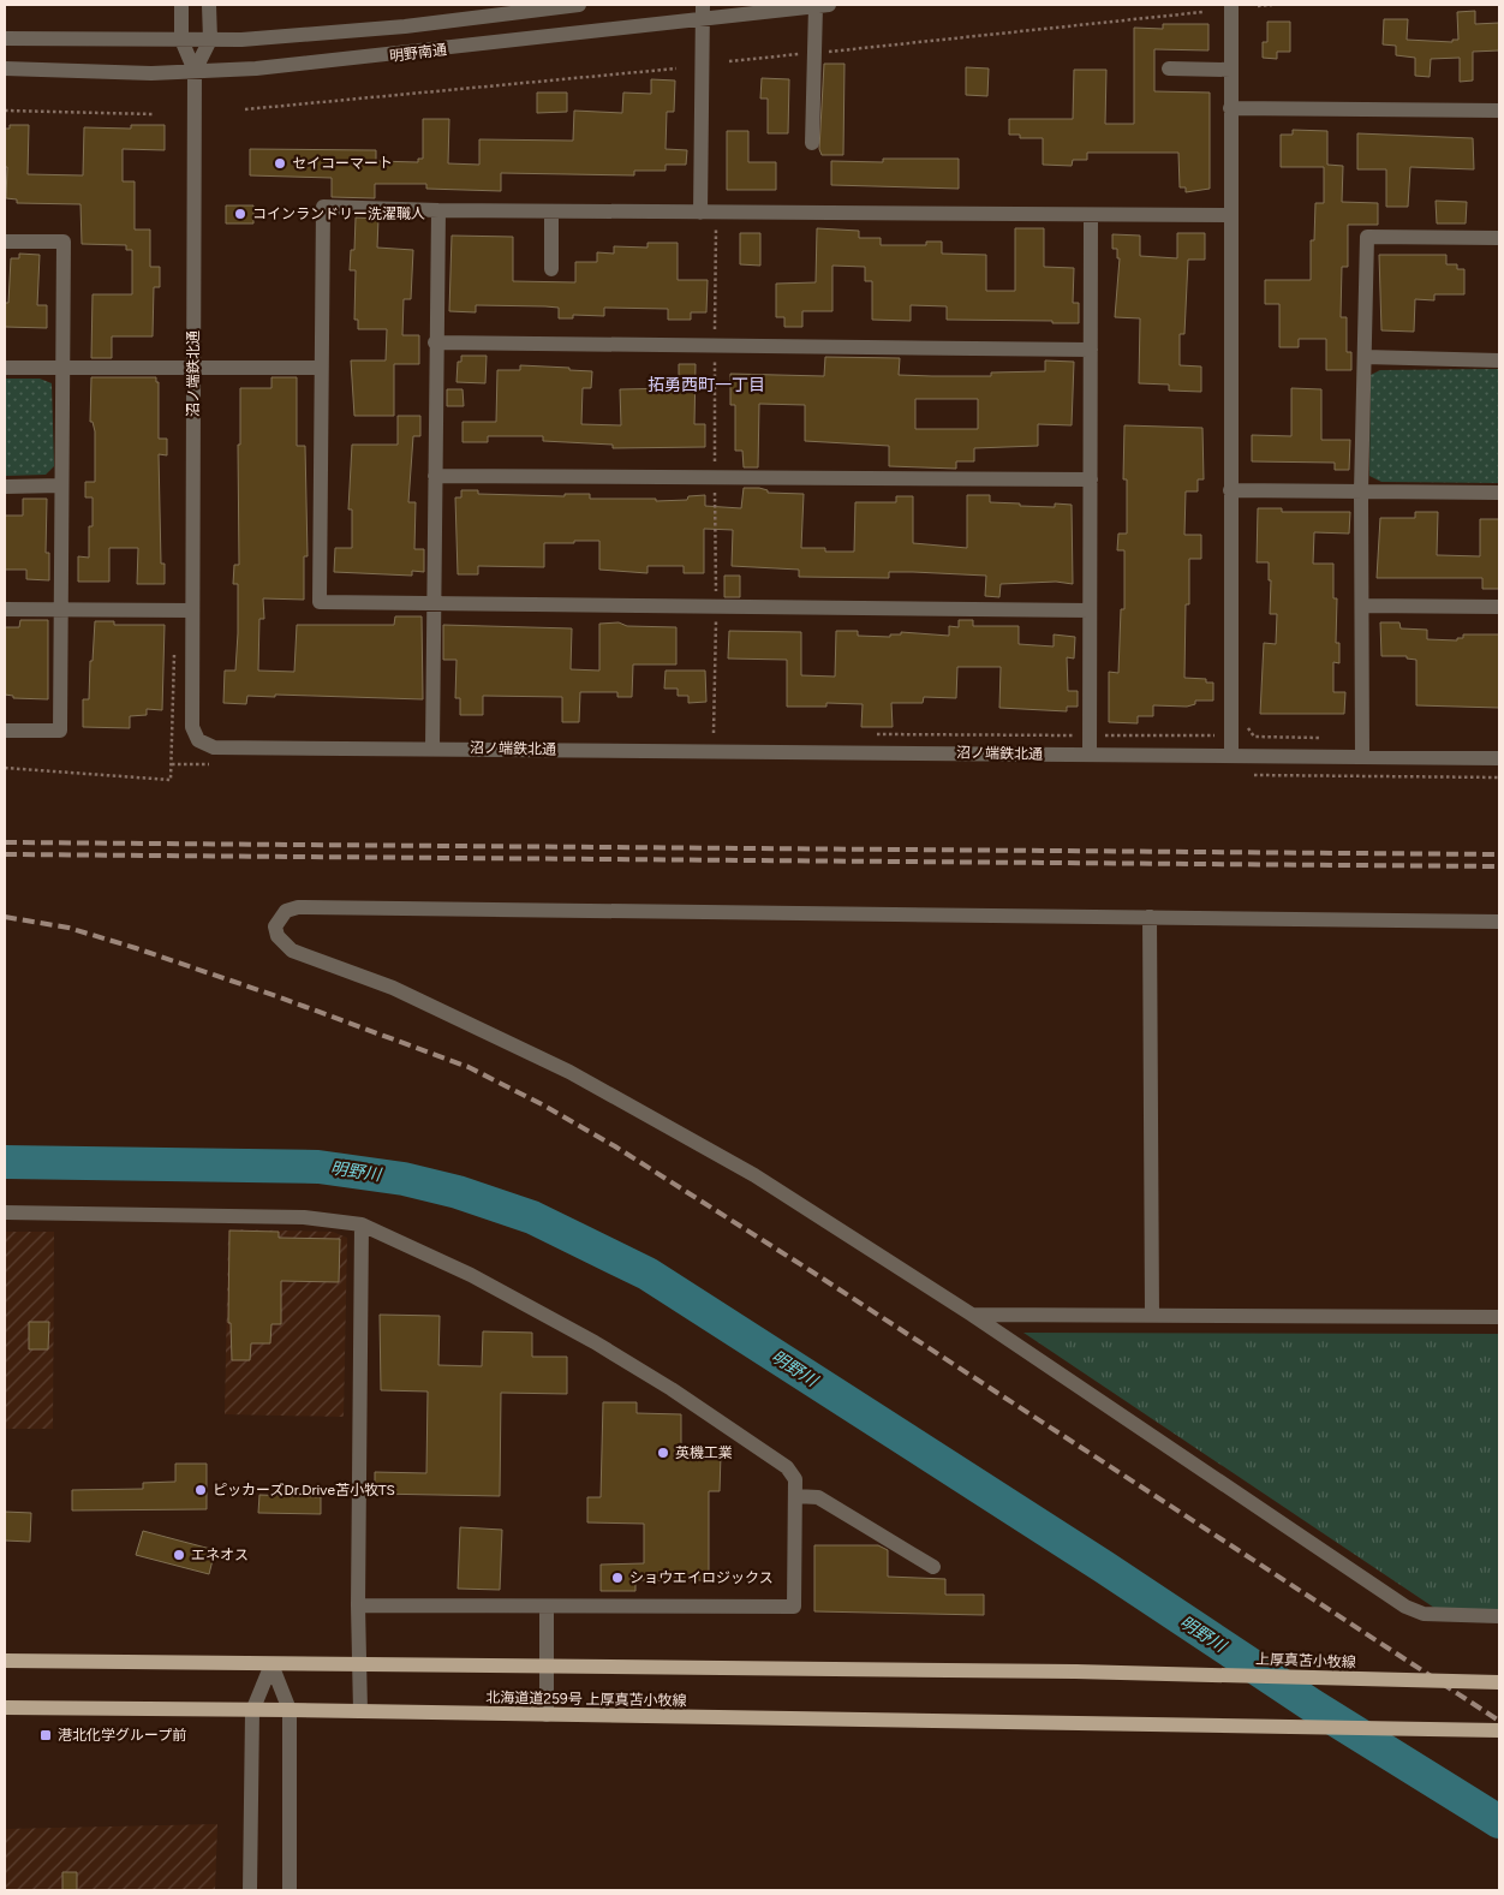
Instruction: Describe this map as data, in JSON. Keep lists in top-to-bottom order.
{
  "streets": {
    "main road": ["上厚真苫小牧線", "北海道道259号 上厚真苫小牧線"],
    "street": ["明野南通", "沼ノ端鉄北通"]
  },
  "crossings": [
    ["明野南通", "沼ノ端鉄北通"],
    ["上厚真苫小牧線", "北海道道259号 上厚真苫小牧線"]
  ],
  "districts": ["拓勇西町一丁目"],
  "water": ["明野川"],
  "places": {
    "other": [
      "セイコーマート",
      "コインランドリー洗濯職人",
      "英機工業",
      "ピッカーズDr.Drive苫小牧TS",
      "エネオス",
      "ショウエイロジックス"
    ],
    "transit": ["港北化学グループ前"]
  }
}
